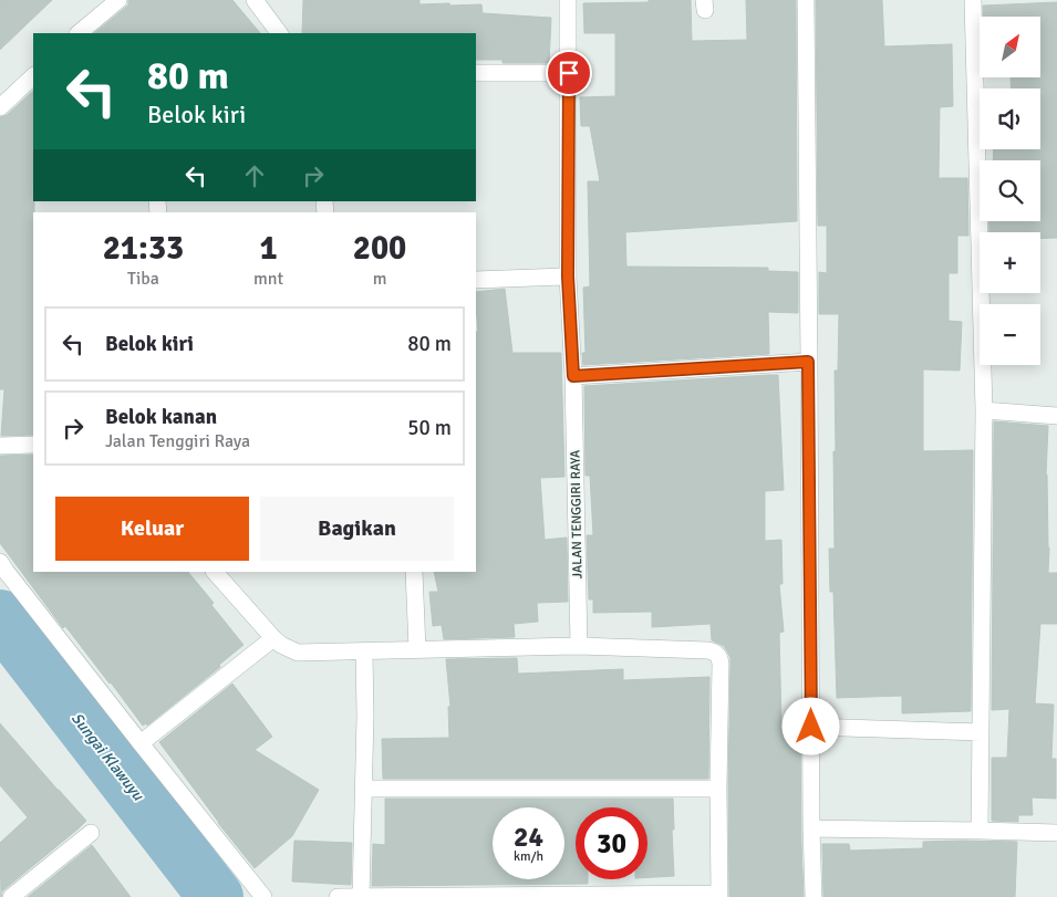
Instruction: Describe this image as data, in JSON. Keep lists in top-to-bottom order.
{
  "streets": {
    "street": ["JALAN TENGGIRI RAYA"]
  },
  "water": ["Sungai Klawuyu"],
  "north": "top right",
  "page": {
    "map_buttons": ["+", "−"],
    "turn": ["80 m", "Belok kiri"],
    "eta": [
      "21:33",
      "Tiba",
      "1",
      "mnt",
      "200",
      "m"
    ],
    "list": [
      {
        "name": "Belok kiri",
        "value": "80 m"
      },
      {
        "name": "Belok kanan",
        "note": "Jalan Tenggiri Raya",
        "value": "50 m"
      }
    ],
    "buttons": ["Keluar", "Bagikan"],
    "speed": "24 km/h",
    "limit": "30"
  }
}
